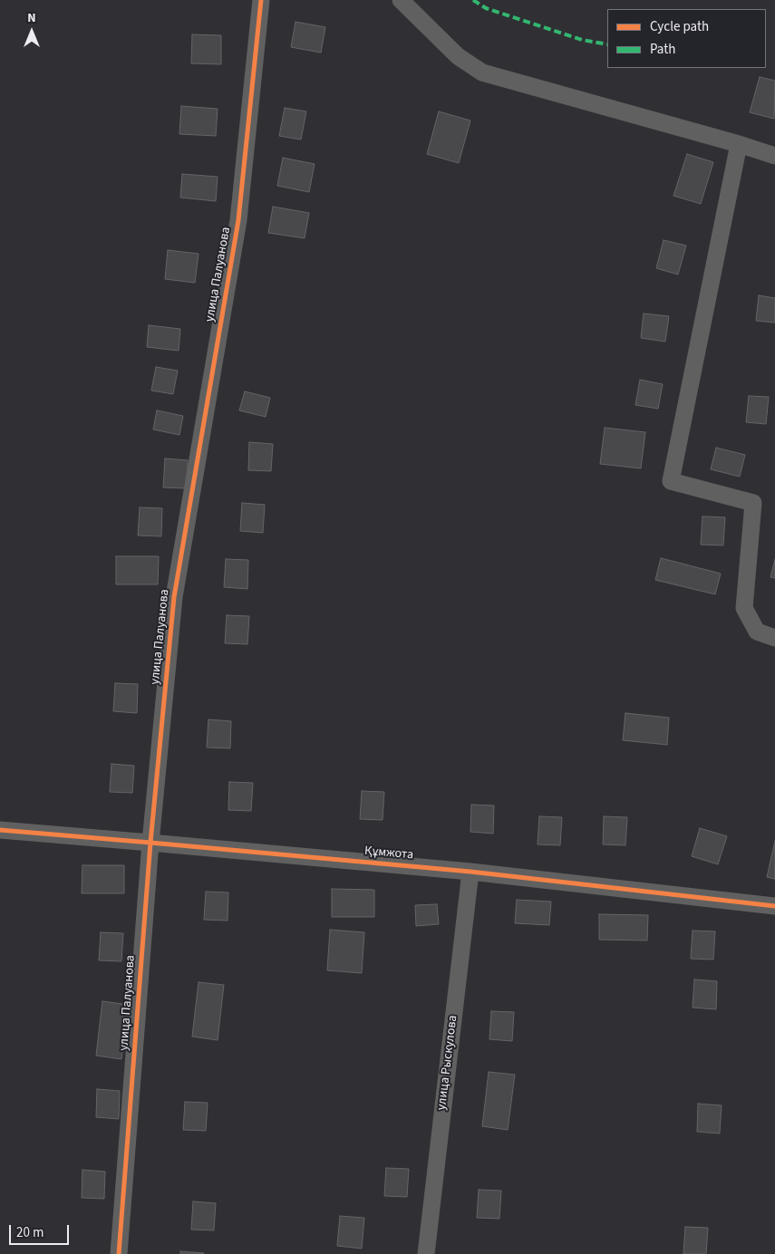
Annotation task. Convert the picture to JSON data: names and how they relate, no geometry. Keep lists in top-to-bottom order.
{
  "streets": {
    "street": ["улица Палуанова", "Құмжота", "улица Рыскулова"]
  },
  "crossings": [
    ["улица Палуанова", "Құмжота"],
    ["Құмжота", "улица Рыскулова"]
  ],
  "legend": ["Cycle path", "Path"],
  "scale_bar": "20 m",
  "north": "top"
}
